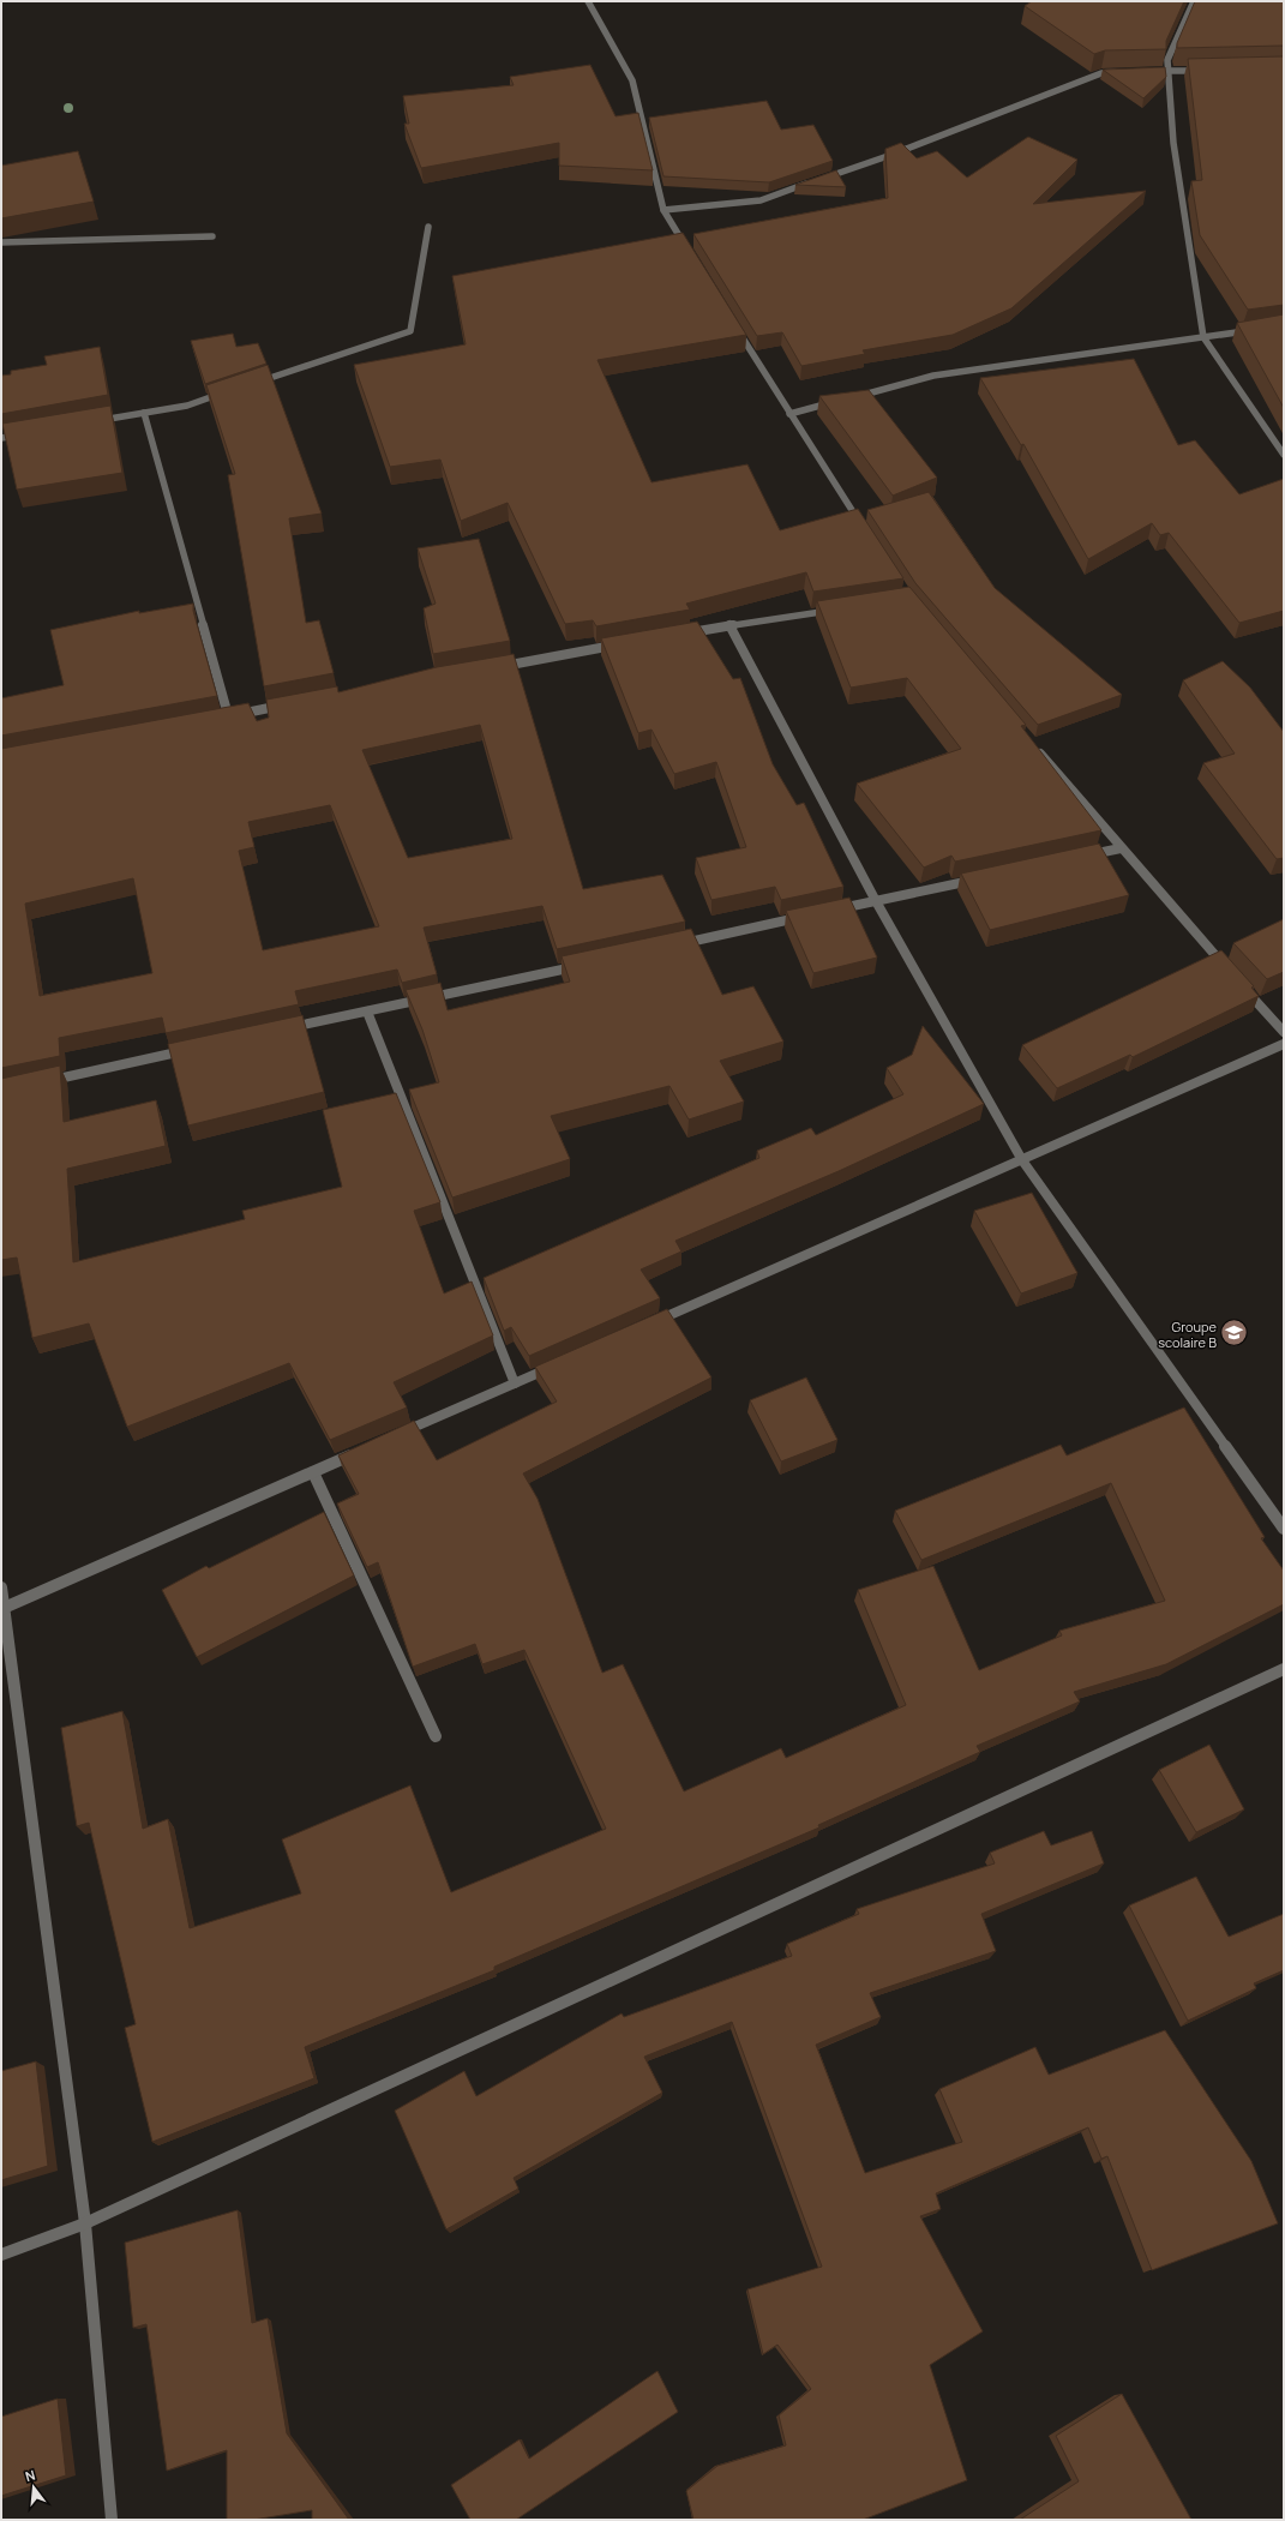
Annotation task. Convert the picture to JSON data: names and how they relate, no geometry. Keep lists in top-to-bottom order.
{
  "places": {
    "school or university": ["Groupe scolaire B"]
  },
  "north": "top"
}
